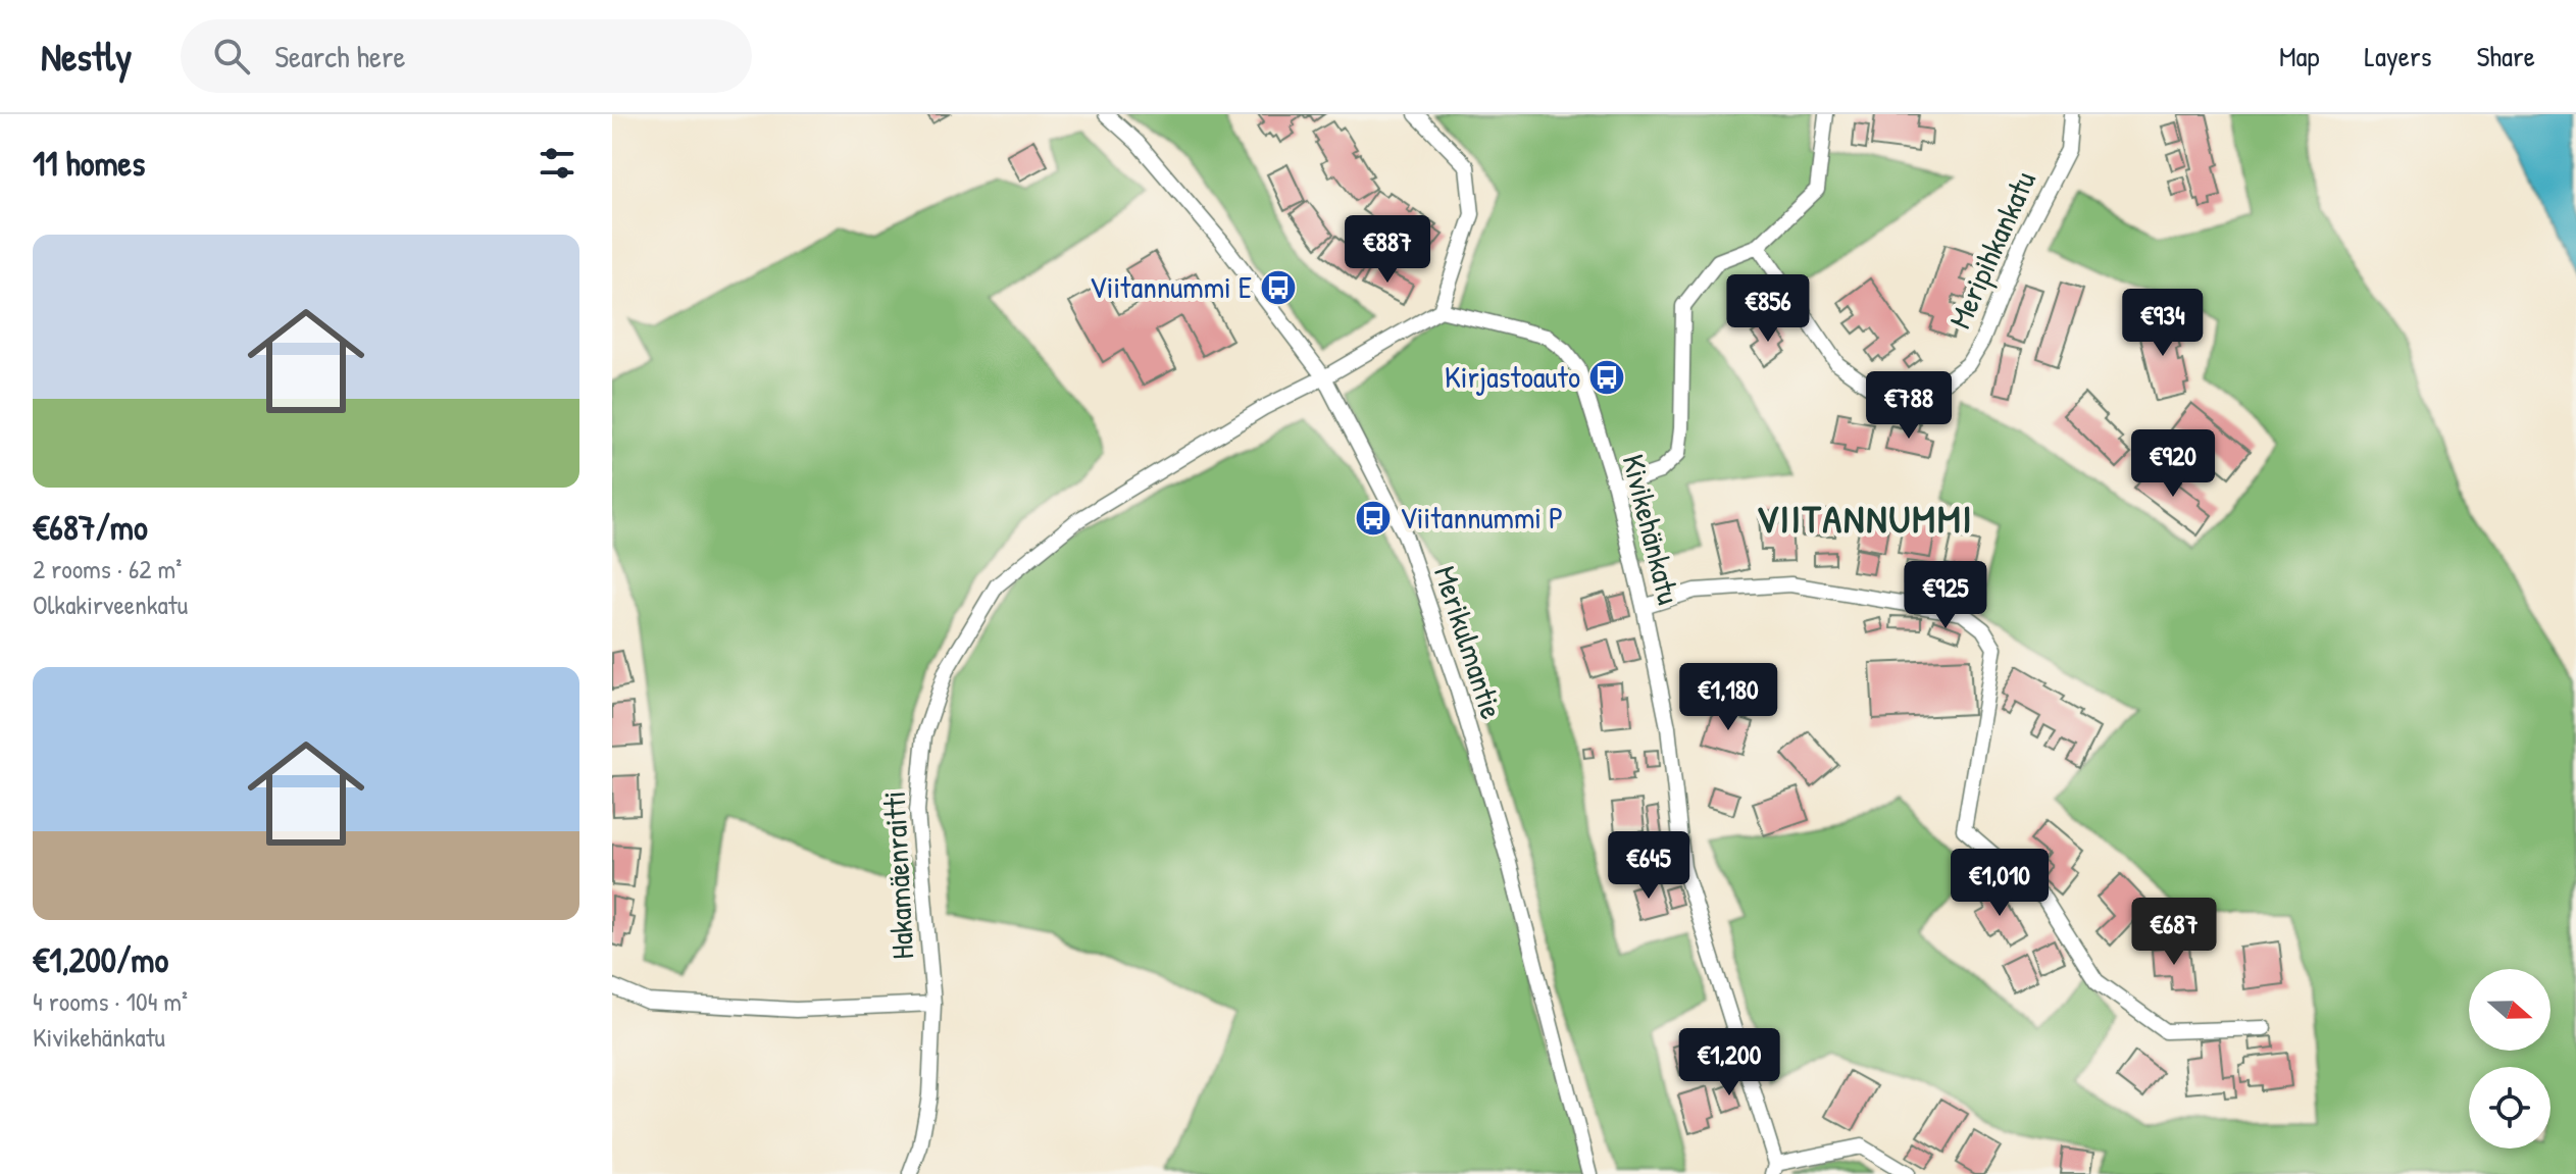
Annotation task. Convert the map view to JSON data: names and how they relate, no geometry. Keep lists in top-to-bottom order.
{
  "streets": {
    "street": [
      "Meripihkankatu",
      "Kivikehänkatu",
      "Merikulmantie",
      "Hakamäenraitti"
    ]
  },
  "crossings": [
    ["Merikulmantie", "Hakamäenraitti"]
  ],
  "districts": ["VIITANNUMMI"],
  "places": {
    "bus stop": ["Viitannummi E", "Kirjastoauto", "Viitannummi P"]
  },
  "north": "right",
  "page": {
    "header": "Nestly",
    "search": "Search here",
    "nav": ["Map", "Layers", "Share"],
    "heading": "11 homes",
    "list": [
      {
        "name": "€687/mo",
        "note": "2 rooms · 62 m² · Olkakirveenkatu"
      },
      {
        "name": "€1,200/mo",
        "note": "4 rooms · 104 m² · Kivikehänkatu"
      }
    ],
    "price": [
      "€887",
      "€856",
      "€934",
      "€788",
      "€920",
      "€925",
      "€1,180",
      "€645",
      "€1,010",
      "€687",
      "€1,200"
    ]
  }
}
